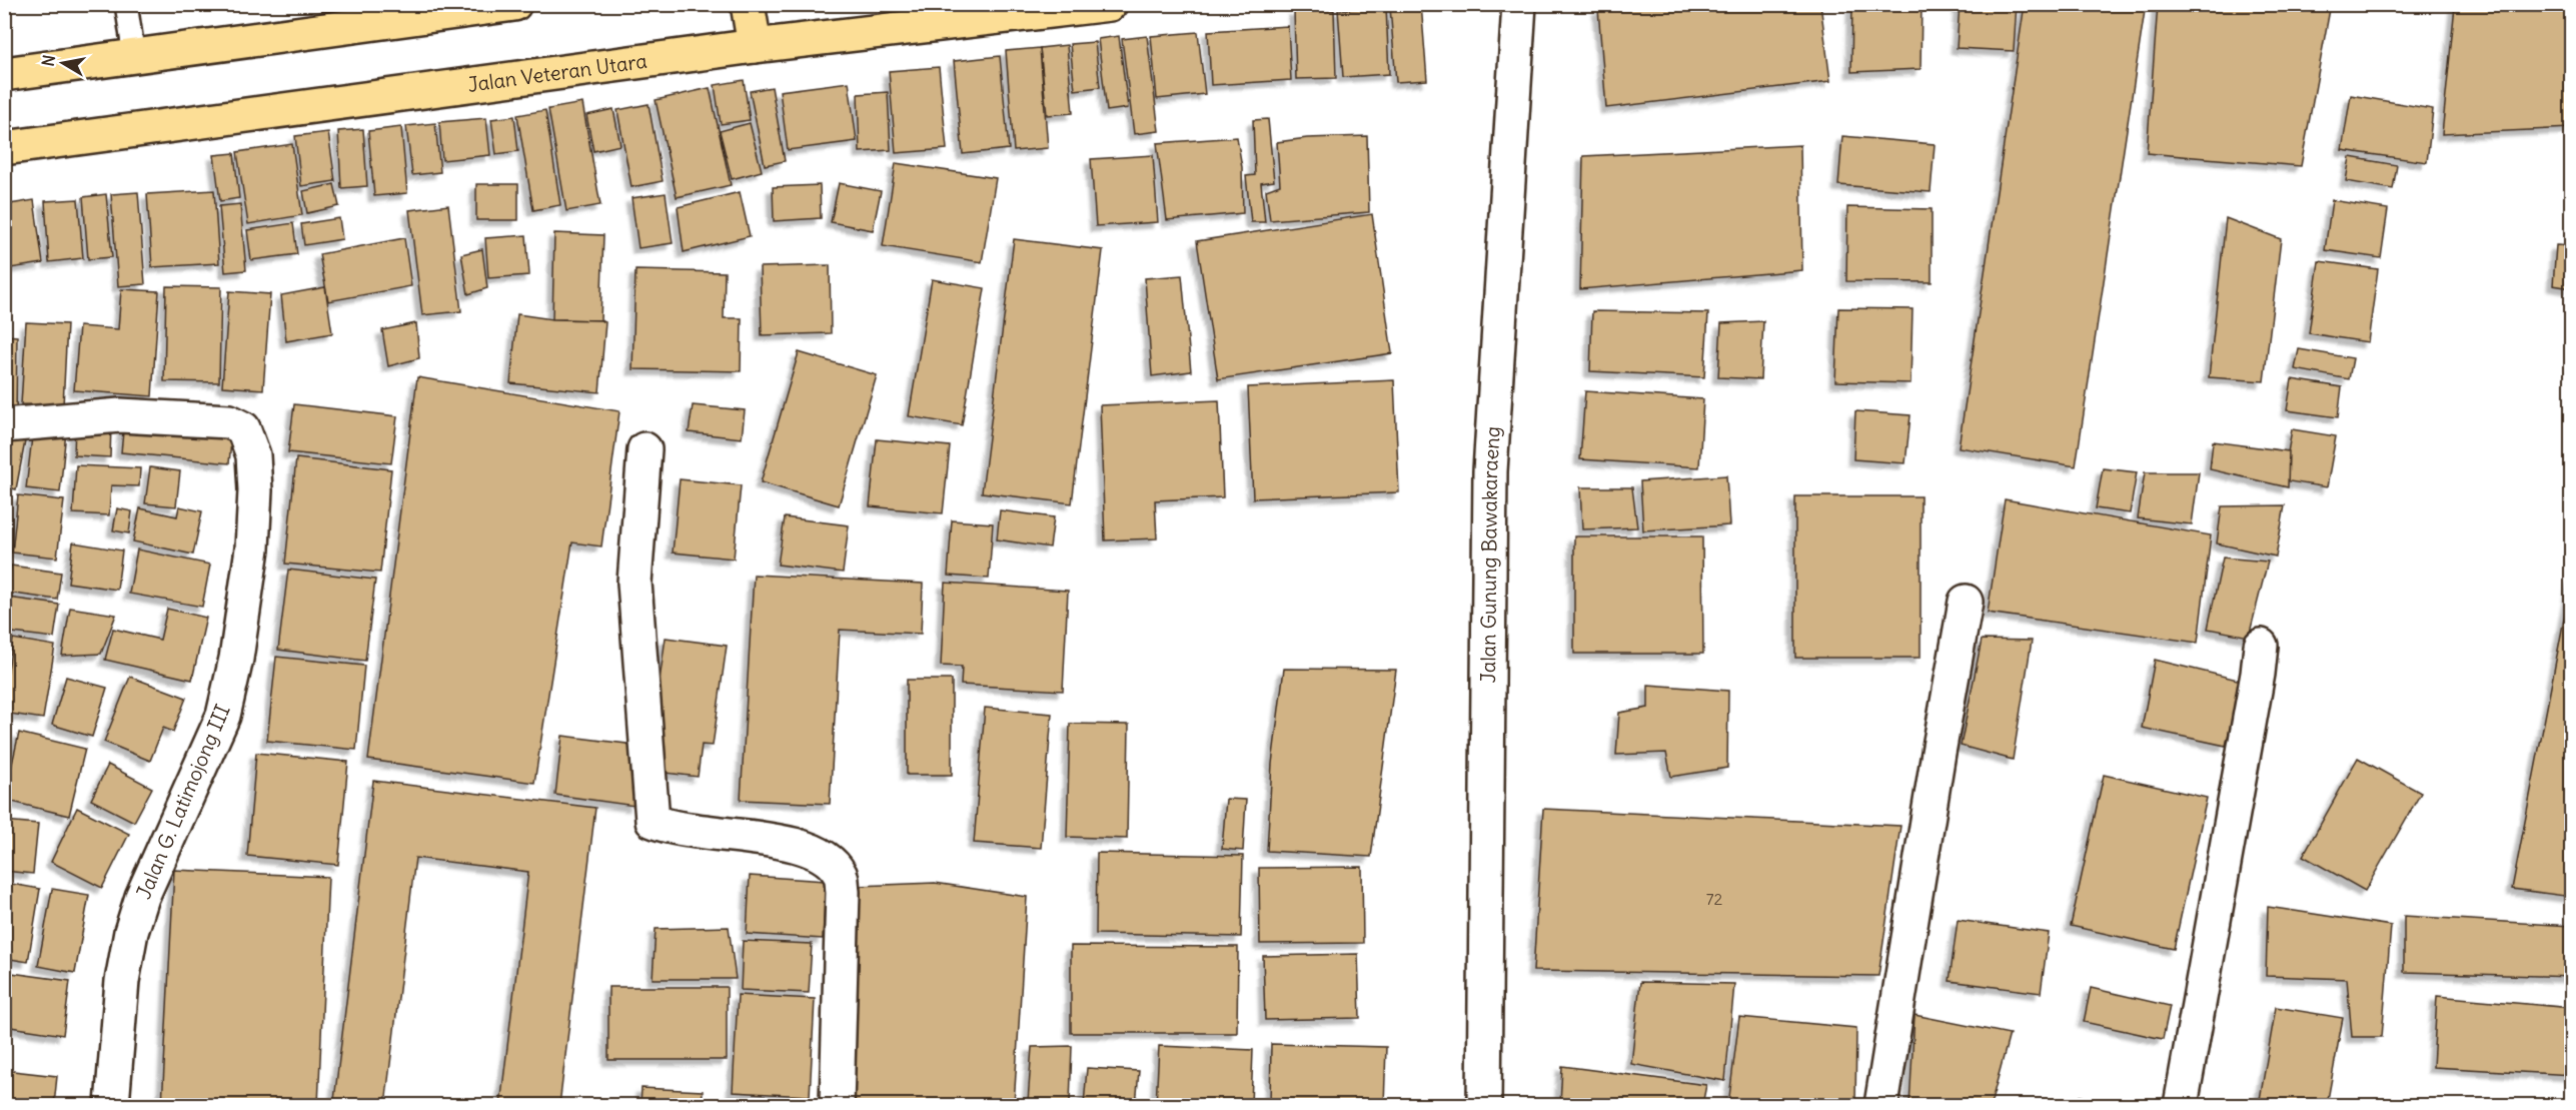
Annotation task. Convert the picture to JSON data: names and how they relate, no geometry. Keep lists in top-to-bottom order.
{
  "streets": {
    "highway": ["Jalan Veteran Utara"],
    "street": ["Jalan Gunung Bawakaraeng", "Jalan G. Latimojong III"]
  },
  "house_numbers": ["72"],
  "north": "left"
}
